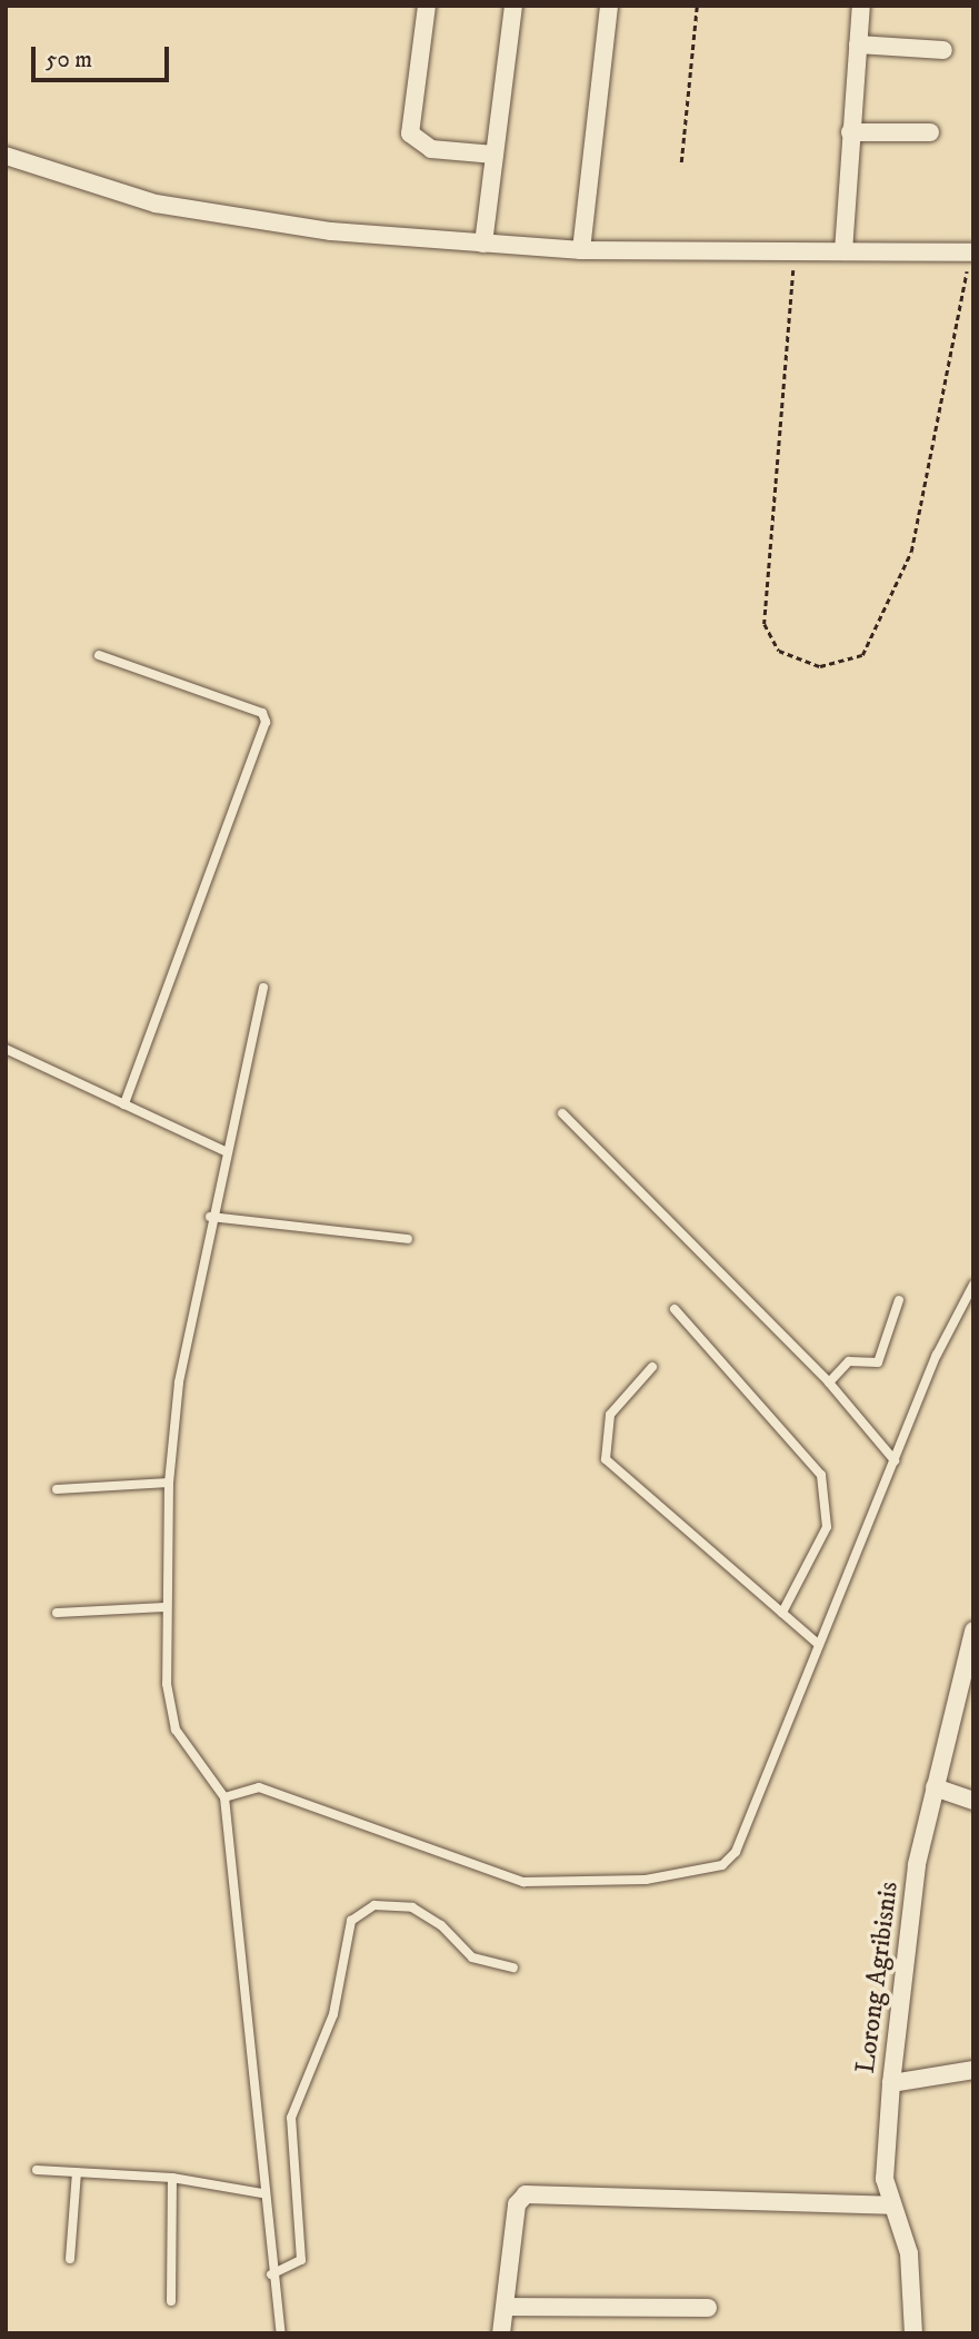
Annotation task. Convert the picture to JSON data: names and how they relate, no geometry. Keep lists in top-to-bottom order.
{
  "streets": {
    "street": ["Lorong Agribisnis"]
  },
  "scale_bar": "50 m"
}
